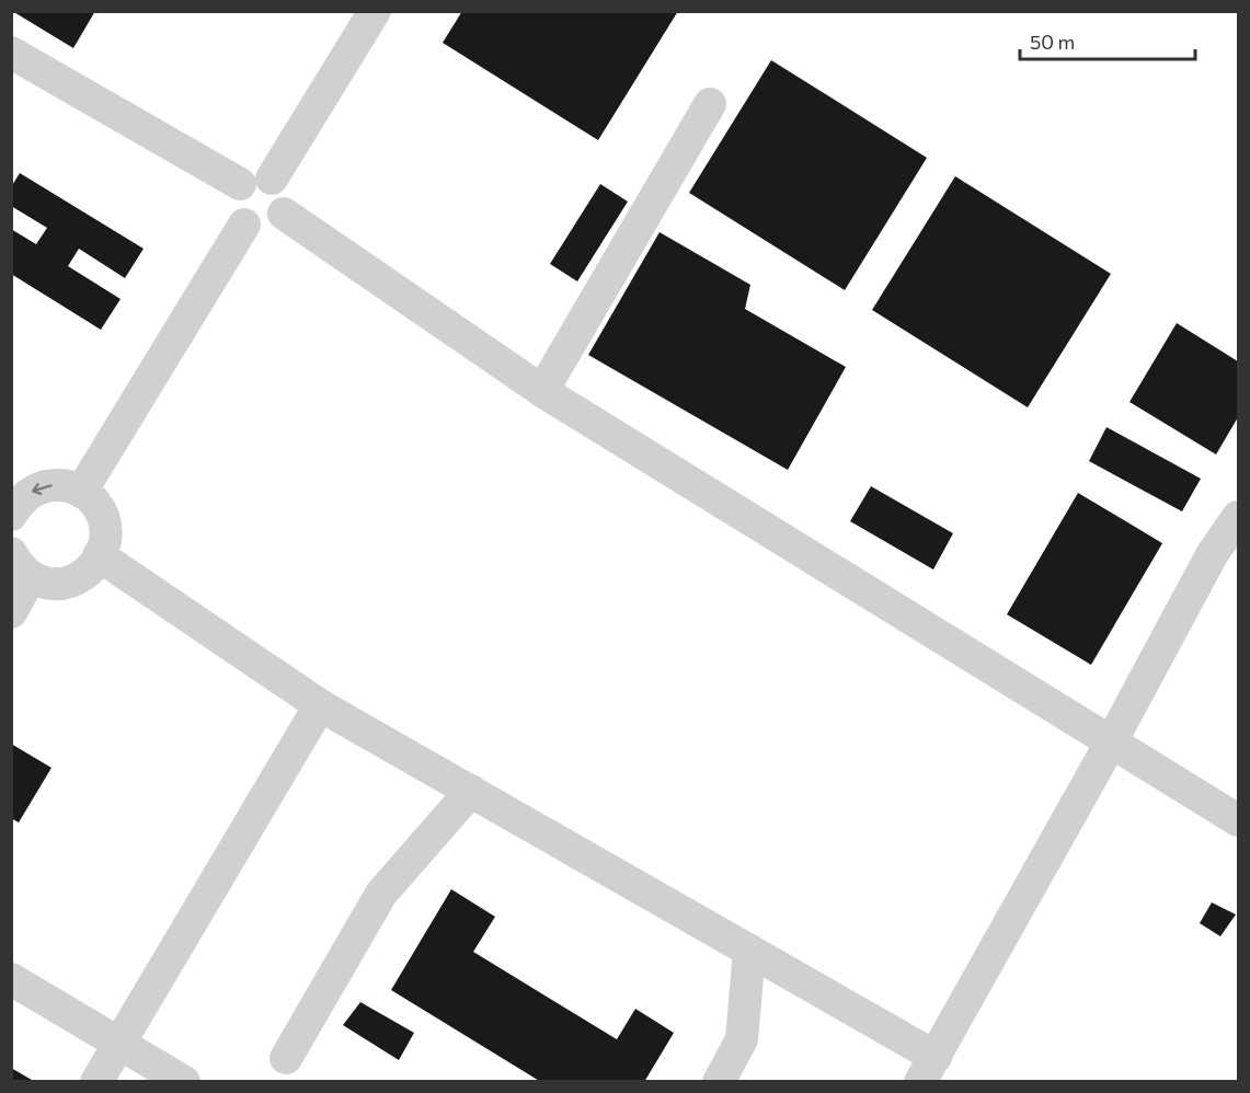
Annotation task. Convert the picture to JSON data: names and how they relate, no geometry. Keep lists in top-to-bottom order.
{
  "scale_bar": "50 m"
}
